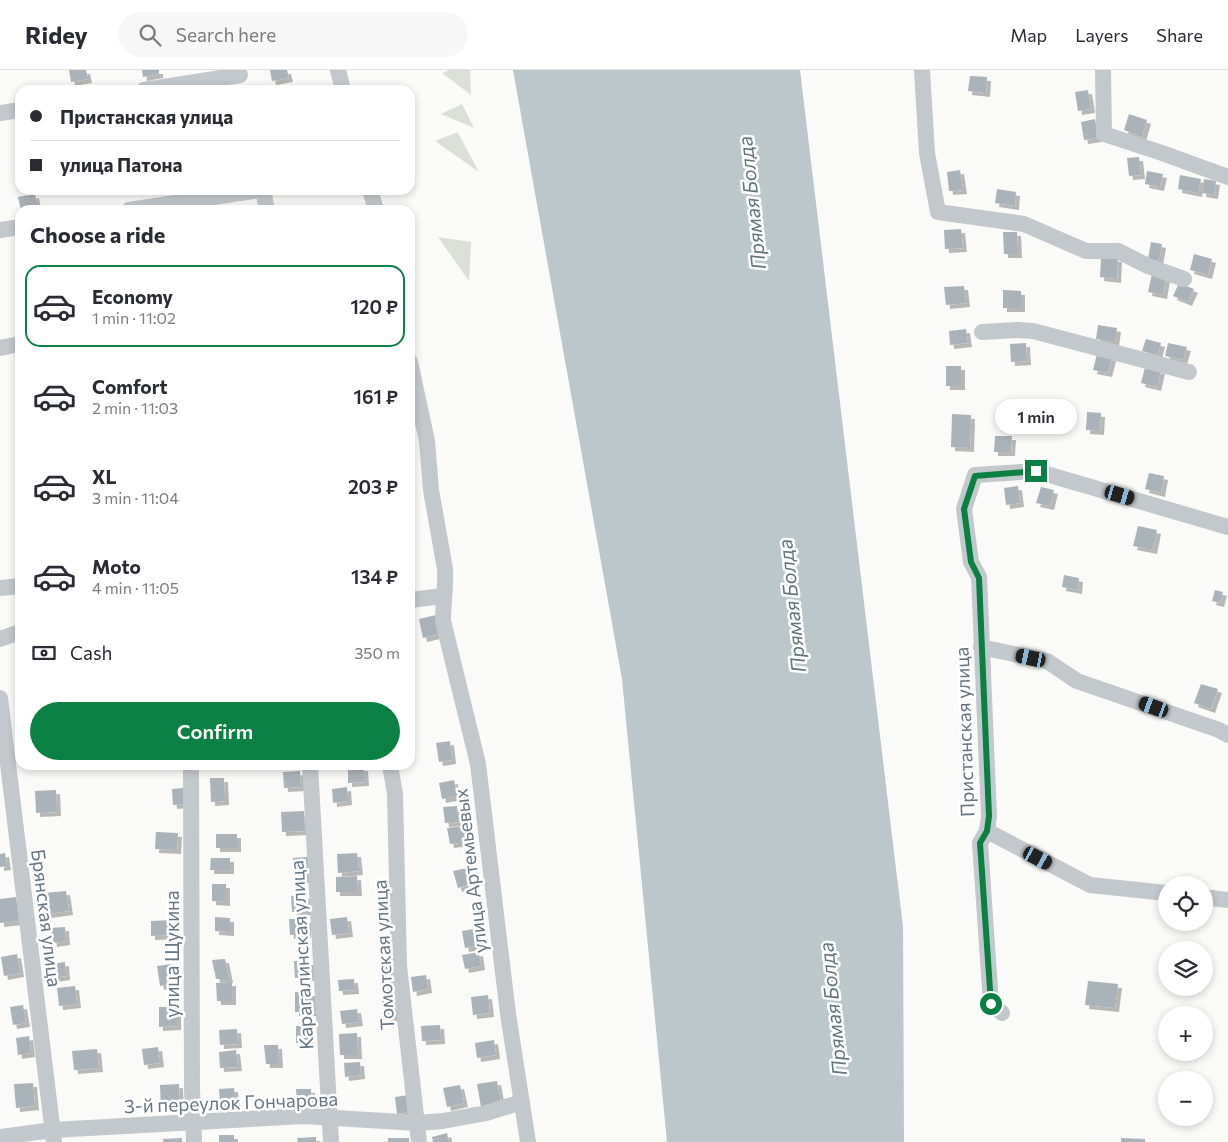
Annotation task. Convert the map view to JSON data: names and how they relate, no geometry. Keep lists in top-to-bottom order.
{
  "streets": {
    "street": [
      "Пристанская улица",
      "улица Артемьевых",
      "Брянская улица",
      "улица Щукина",
      "Карагалинская улица",
      "Томотская улица",
      "3-й переулок Гончарова"
    ]
  },
  "crossings": [
    ["улица Артемьевых", "3-й переулок Гончарова"],
    ["Брянская улица", "3-й переулок Гончарова"],
    ["улица Щукина", "3-й переулок Гончарова"],
    ["Карагалинская улица", "3-й переулок Гончарова"],
    ["Томотская улица", "3-й переулок Гончарова"]
  ],
  "water": ["Прямая Болда"],
  "page": {
    "header": "Ridey",
    "search": "Search here",
    "nav": ["Map", "Layers", "Share"],
    "banner": ["Пристанская улица", "улица Патона"],
    "heading": "Choose a ride",
    "list": [
      {
        "name": "Economy",
        "note": "1 min · 11:02",
        "value": "120 ₽"
      },
      {
        "name": "Comfort",
        "note": "2 min · 11:03",
        "value": "161 ₽"
      },
      {
        "name": "XL",
        "note": "3 min · 11:04",
        "value": "203 ₽"
      },
      {
        "name": "Moto",
        "note": "4 min · 11:05",
        "value": "134 ₽"
      }
    ],
    "bubble": "1 min",
    "pay": ["Cash", "350 m"],
    "buttons": "Confirm",
    "map_buttons": ["+", "−"]
  }
}
